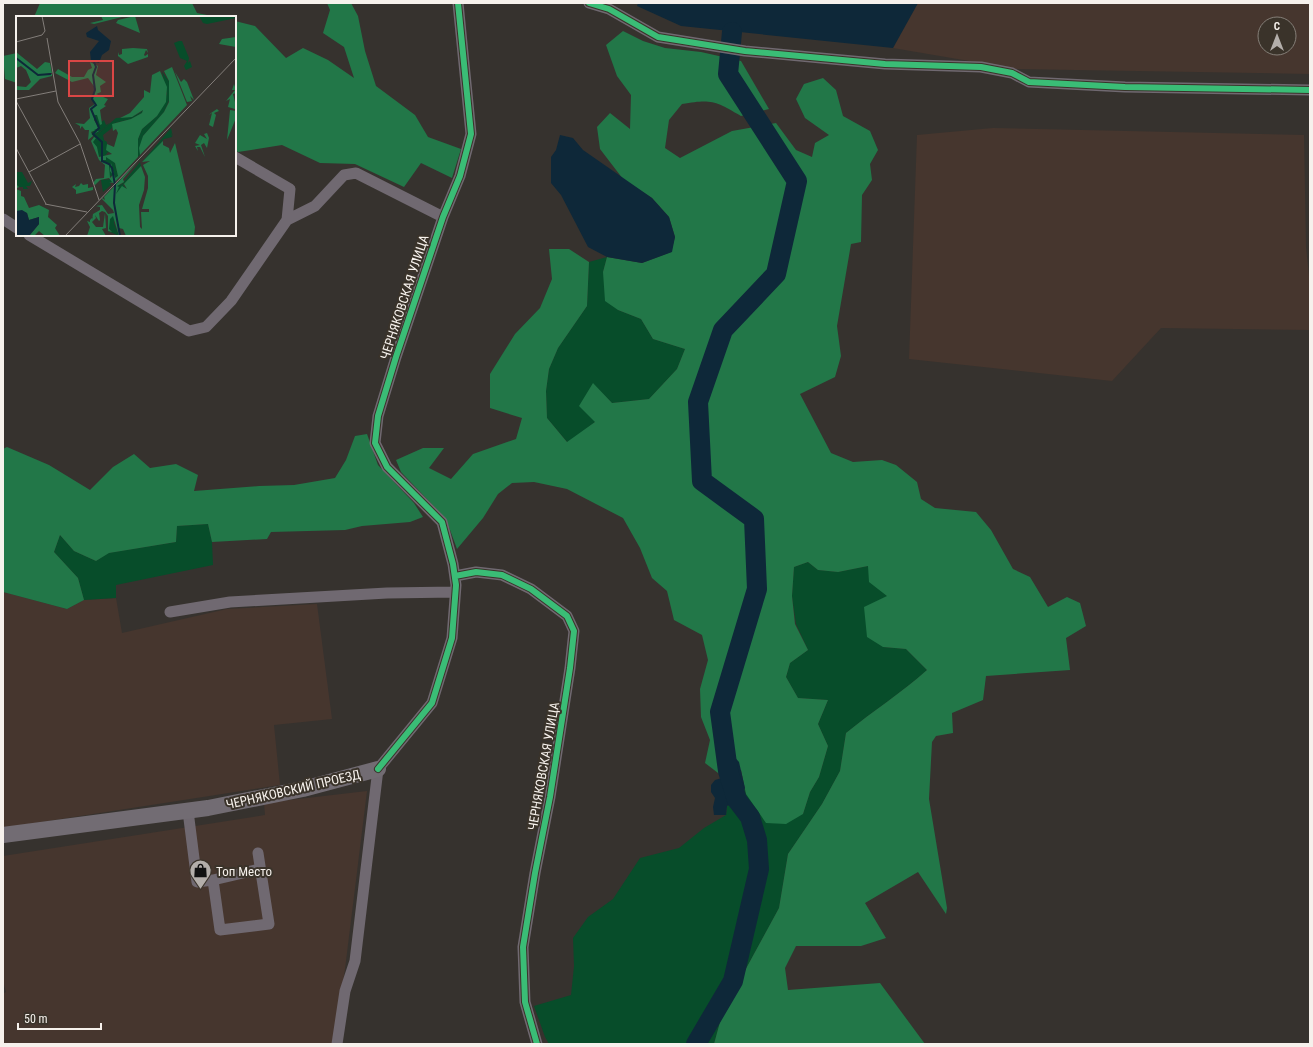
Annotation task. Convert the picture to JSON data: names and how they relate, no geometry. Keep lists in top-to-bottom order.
{
  "streets": {
    "street": ["ЧЕРНЯКОВСКАЯ УЛИЦА", "ЧЕРНЯКОВСКИЙ ПРОЕЗД"]
  },
  "crossings": [
    ["ЧЕРНЯКОВСКАЯ УЛИЦА", "ЧЕРНЯКОВСКИЙ ПРОЕЗД"]
  ],
  "places": {
    "shop": ["Топ Место"]
  },
  "scale_bar": "50 m",
  "north": "top"
}
